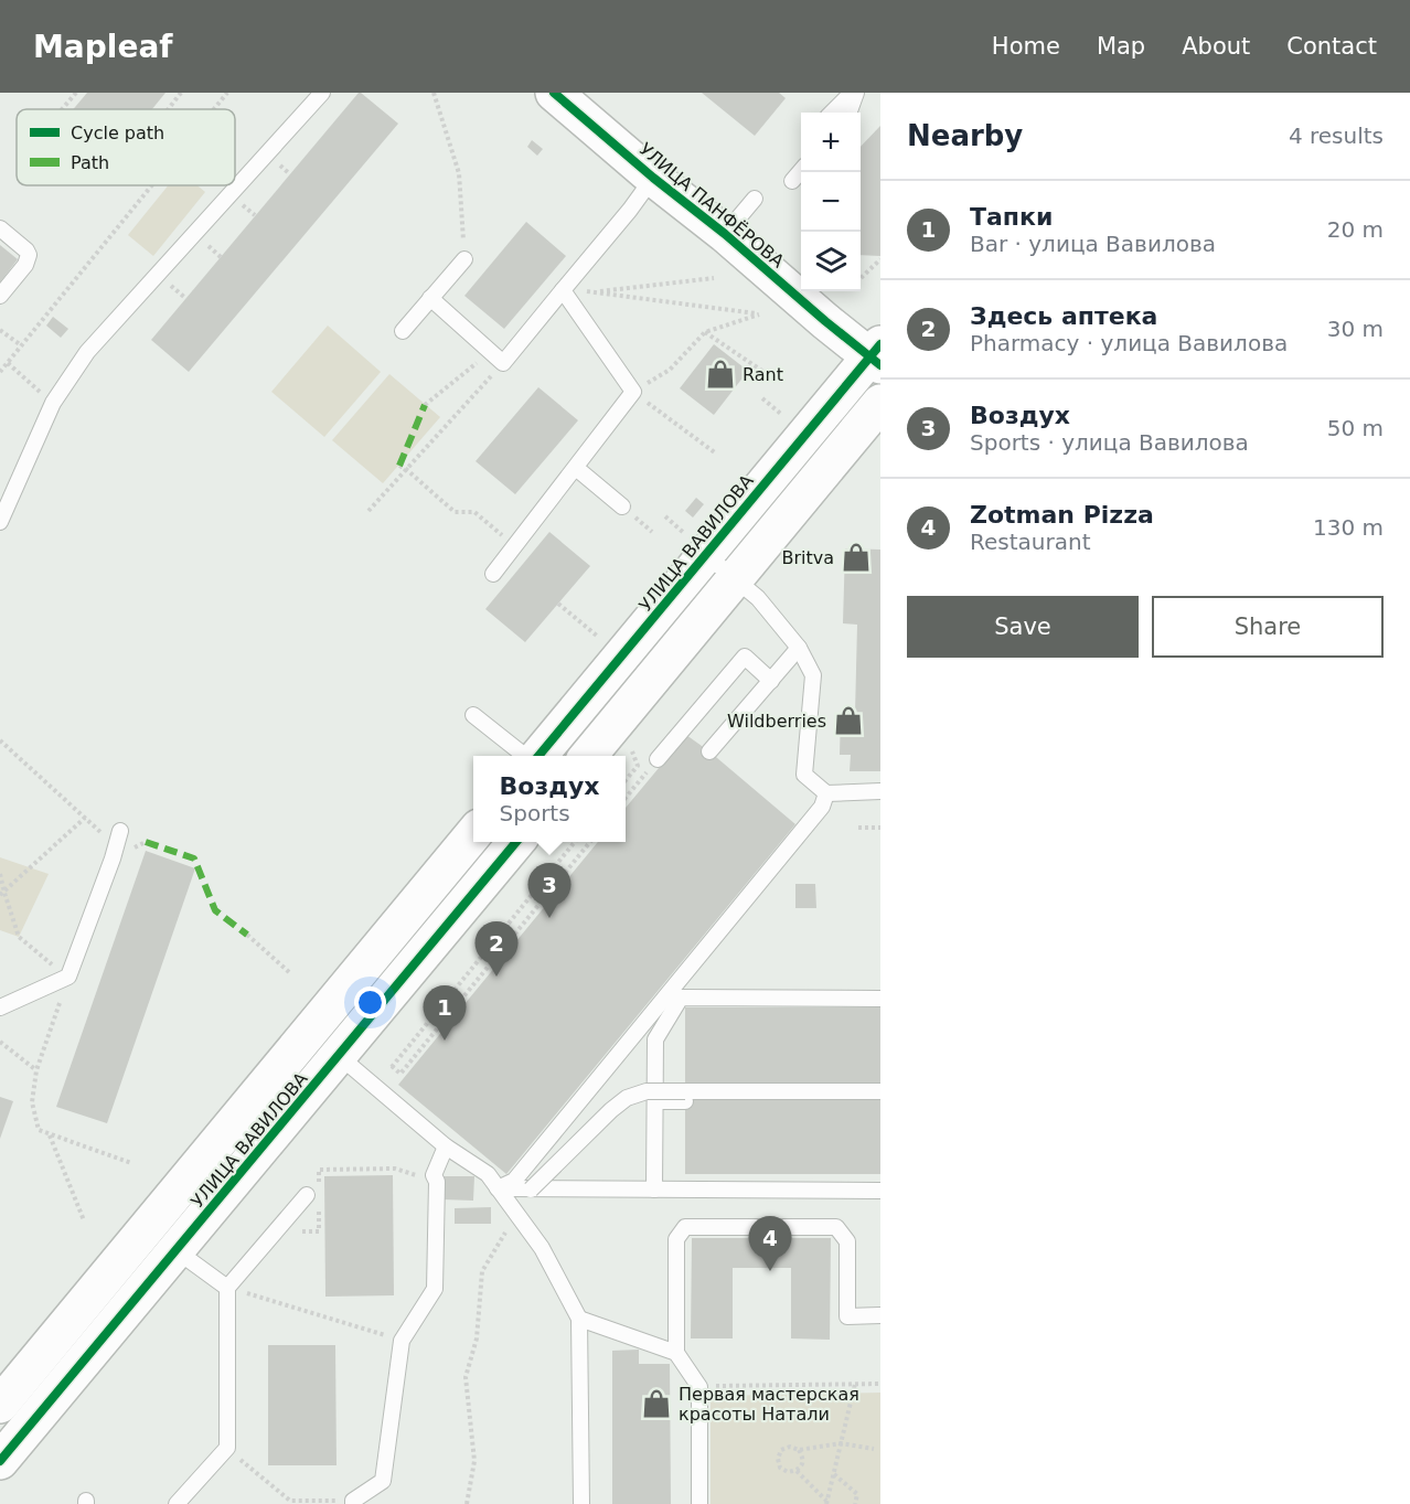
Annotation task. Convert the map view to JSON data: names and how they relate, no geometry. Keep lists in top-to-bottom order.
{
  "streets": {
    "street": ["УЛИЦА ПАНФЁРОВА", "УЛИЦА ВАВИЛОВА"]
  },
  "crossings": [
    ["УЛИЦА ПАНФЁРОВА", "УЛИЦА ВАВИЛОВА"]
  ],
  "places": {
    "shop": [
      "Rant",
      "Britva",
      "Wildberries",
      "Первая мастерская красоты Натали"
    ]
  },
  "legend": ["Cycle path", "Path"],
  "page": {
    "header": "Mapleaf",
    "nav": [
      "Home",
      "Map",
      "About",
      "Contact"
    ],
    "heading": ["Nearby", "4 results"],
    "map_buttons": ["+", "−"],
    "list": [
      {
        "mark": "1",
        "name": "Тапки",
        "note": "Bar · улица Вавилова",
        "value": "20 m"
      },
      {
        "mark": "2",
        "name": "Здесь аптека",
        "note": "Pharmacy · улица Вавилова",
        "value": "30 m"
      },
      {
        "mark": "3",
        "name": "Воздух",
        "note": "Sports · улица Вавилова",
        "value": "50 m"
      },
      {
        "mark": "4",
        "name": "Zotman Pizza",
        "note": "Restaurant",
        "value": "130 m"
      }
    ],
    "buttons": ["Save", "Share"],
    "popup": ["Воздух", "Sports"],
    "pins": [
      "3",
      "2",
      "1",
      "4"
    ]
  }
}
